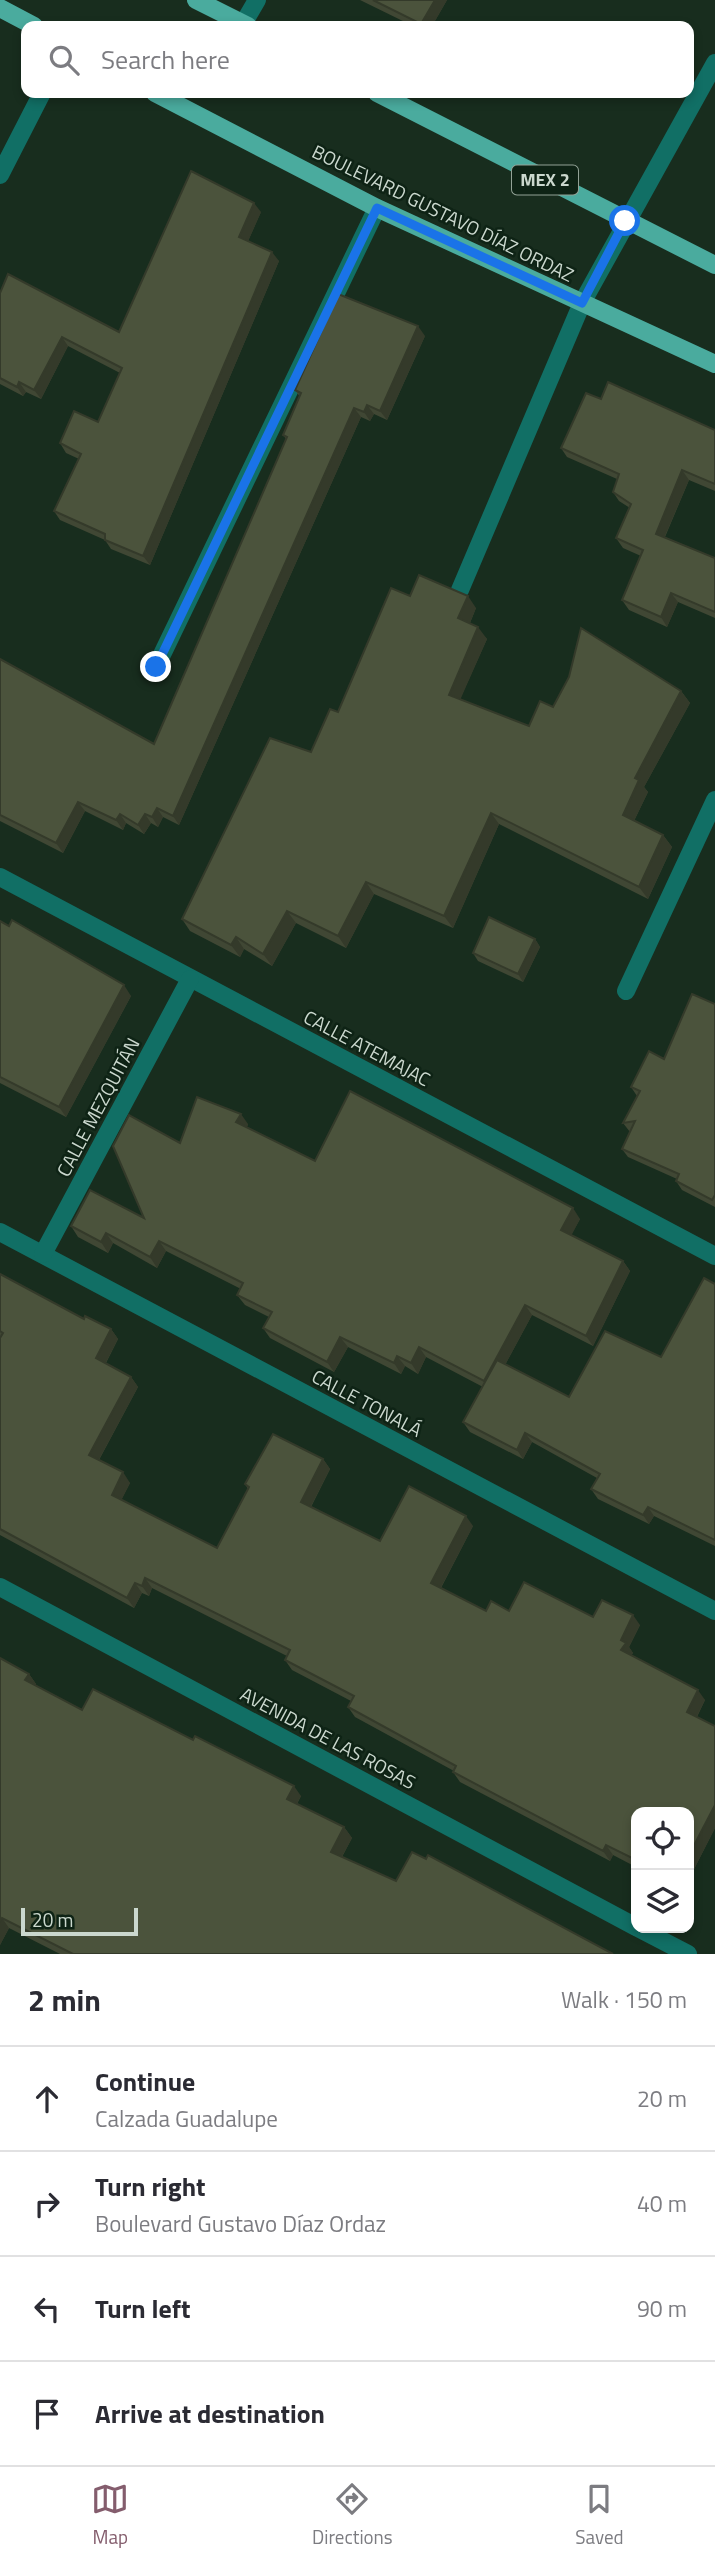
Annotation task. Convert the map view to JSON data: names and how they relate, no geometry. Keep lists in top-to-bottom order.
{
  "streets": {
    "main road": ["MEX 2", "BOULEVARD GUSTAVO DÍAZ ORDAZ"],
    "street": [
      "CALLE ATEMAJAC",
      "CALLE MEZQUITÁN",
      "CALLE TONALÁ",
      "AVENIDA DE LAS ROSAS"
    ]
  },
  "crossings": [
    ["CALLE ATEMAJAC", "CALLE MEZQUITÁN"],
    ["CALLE MEZQUITÁN", "CALLE TONALÁ"]
  ],
  "scale_bar": "20 m",
  "page": {
    "search": "Search here",
    "scale": "20 m",
    "heading": ["2 min", "Walk · 150 m"],
    "list": [
      ["Continue", "Calzada Guadalupe", "20 m"],
      ["Turn right", "Boulevard Gustavo Díaz Ordaz", "40 m"],
      ["Turn left", "90 m"],
      "Arrive at destination"
    ],
    "nav": ["Map", "Directions", "Saved"]
  }
}
